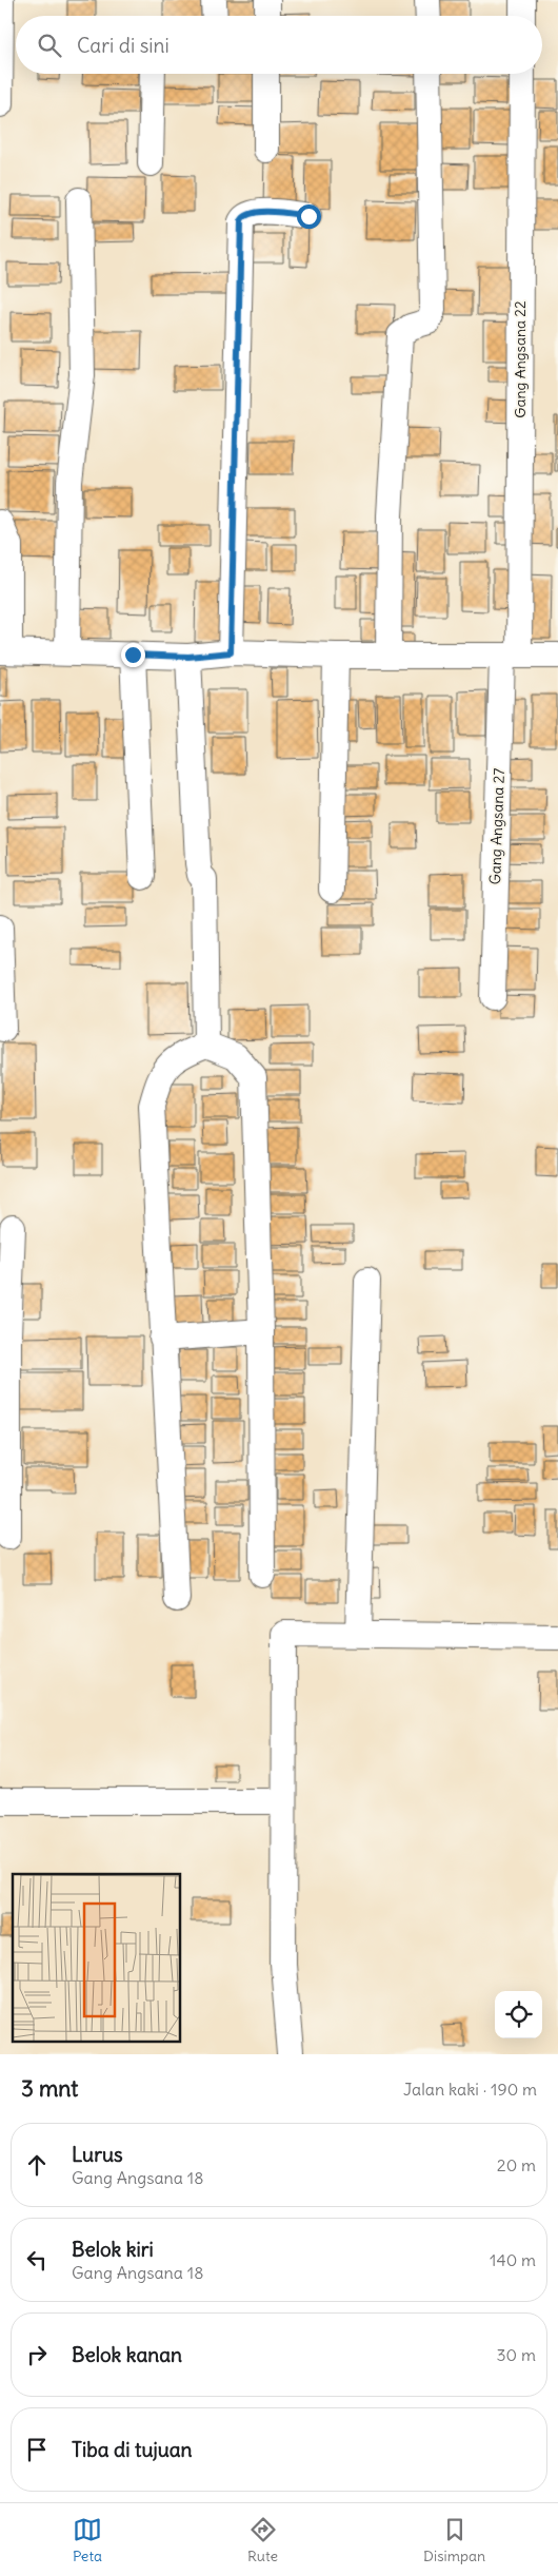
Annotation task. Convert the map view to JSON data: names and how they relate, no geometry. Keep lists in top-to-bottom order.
{
  "streets": {
    "street": ["Gang Angsana 22", "Gang Angsana 27"]
  },
  "crossings": [
    ["Gang Angsana 22", "Gang Angsana 27"]
  ],
  "page": {
    "search": "Cari di sini",
    "heading": ["3 mnt", "Jalan kaki · 190 m"],
    "list": [
      ["Lurus", "Gang Angsana 18", "20 m"],
      ["Belok kiri", "Gang Angsana 18", "140 m"],
      ["Belok kanan", "30 m"],
      "Tiba di tujuan"
    ],
    "nav": ["Peta", "Rute", "Disimpan"]
  }
}
